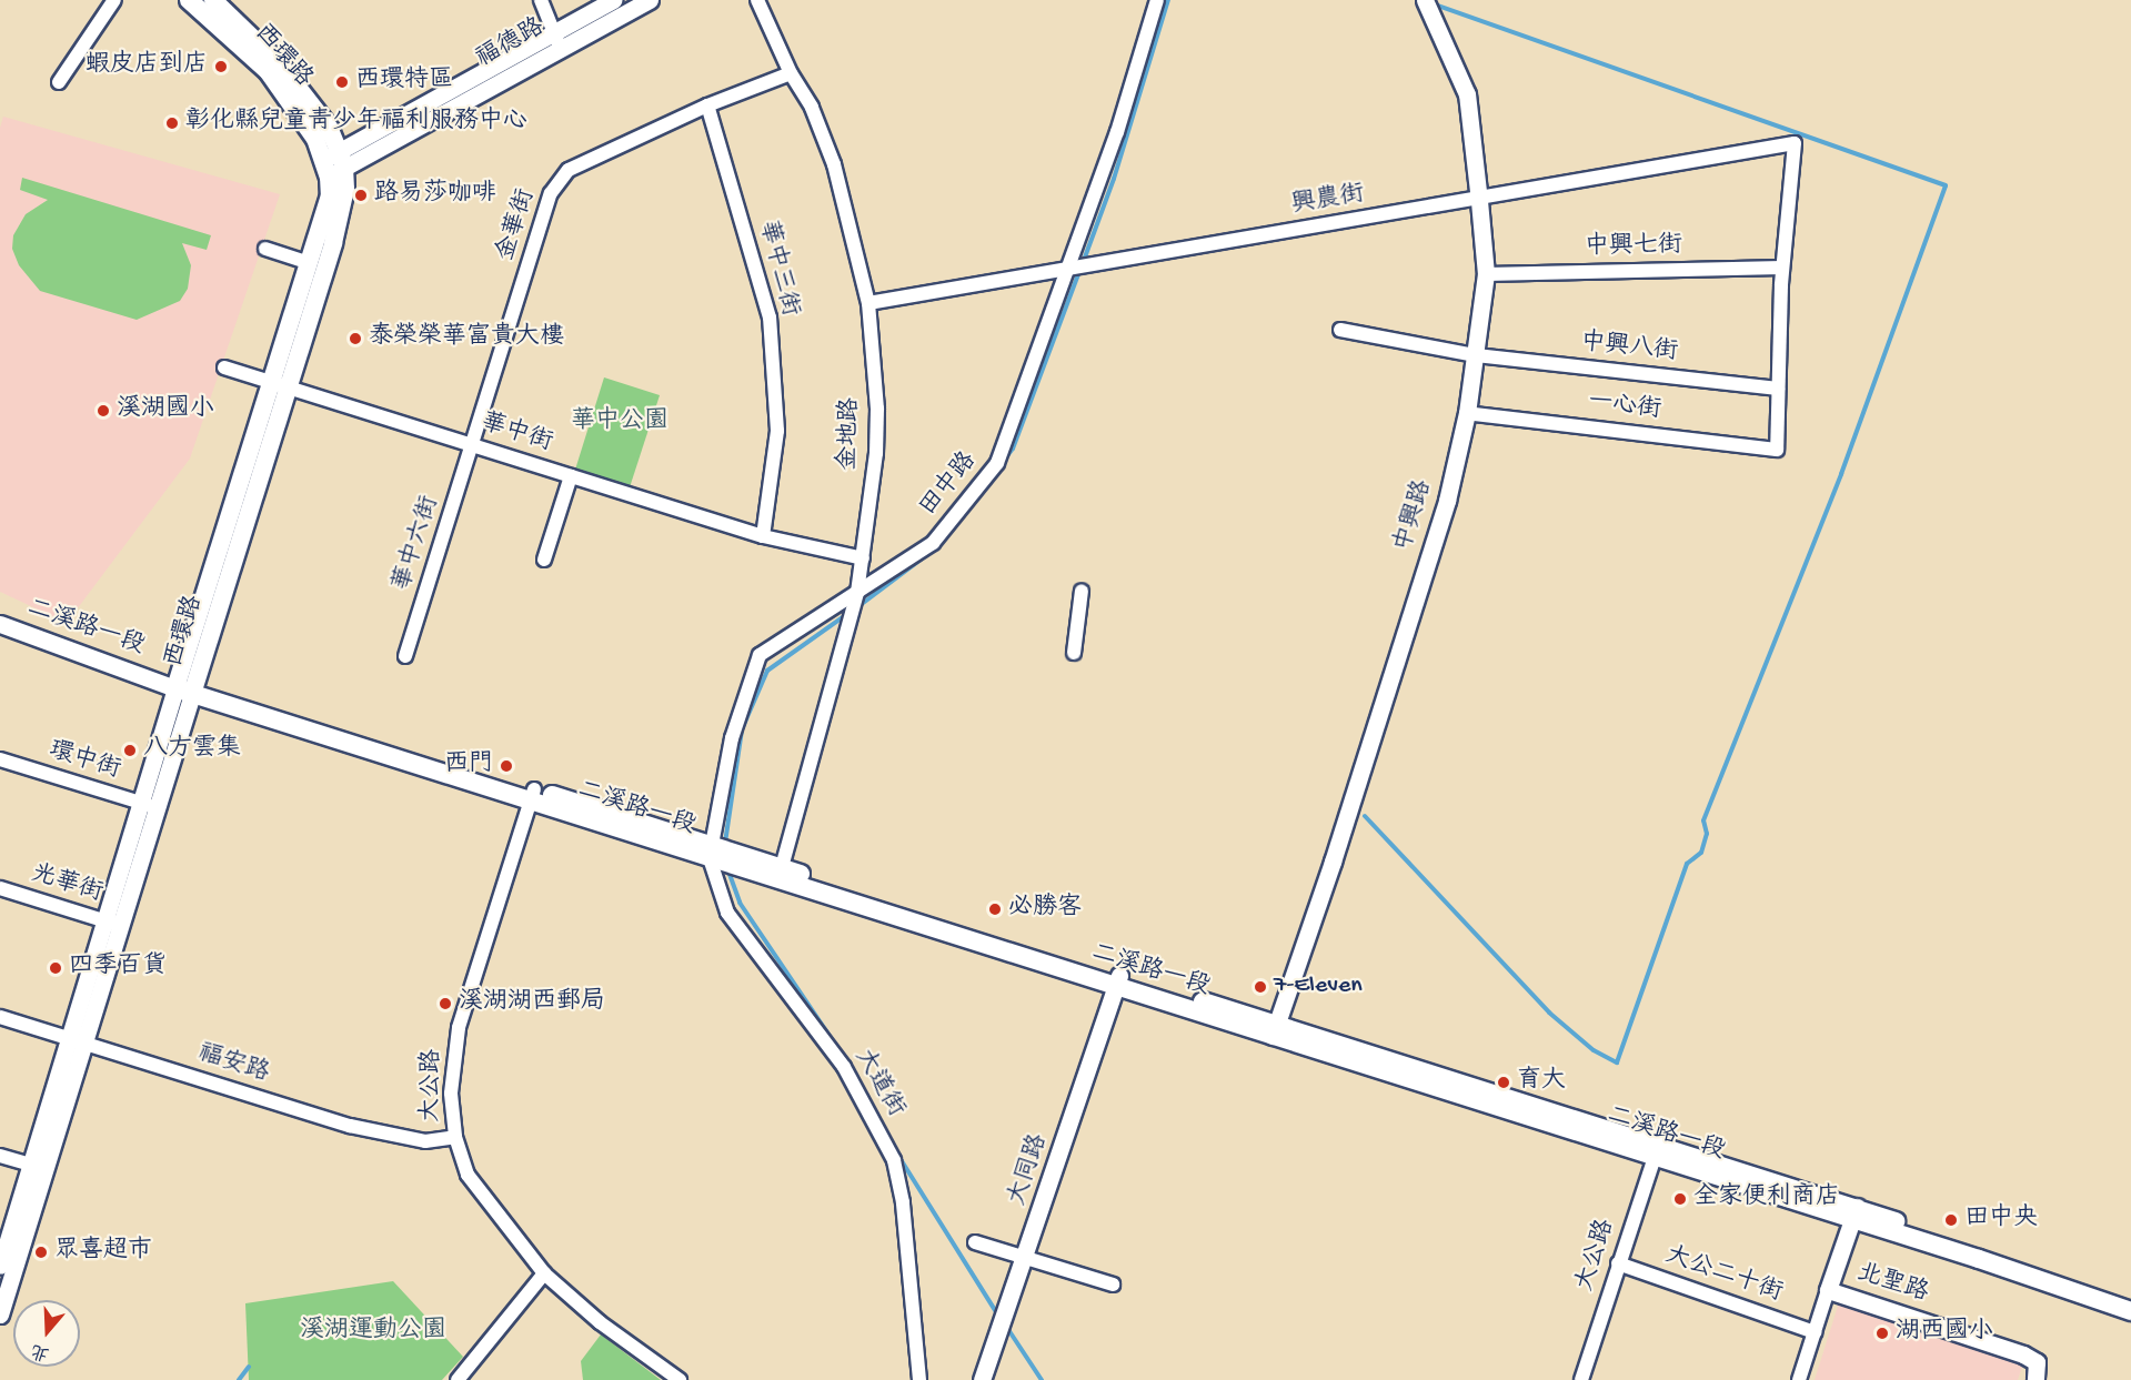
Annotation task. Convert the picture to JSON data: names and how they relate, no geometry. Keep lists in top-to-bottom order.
{
  "streets": {
    "main road": ["西環路", "二溪路一段"],
    "street": [
      "福德路",
      "興農街",
      "金華街",
      "中興七街",
      "華中三街",
      "中興八街",
      "一心街",
      "華中街",
      "金地路",
      "田中路",
      "中興路",
      "華中六街",
      "環中街",
      "光華街",
      "福安路",
      "大道街",
      "大公路",
      "大同路",
      "大公二十街",
      "北聖路"
    ]
  },
  "crossings": [
    ["福德路", "西環路"],
    ["西環路", "華中街"],
    ["西環路", "二溪路一段"],
    ["西環路", "環中街"],
    ["西環路", "光華街"],
    ["西環路", "福安路"],
    ["興農街", "中興七街"],
    ["興農街", "金地路"],
    ["興農街", "田中路"],
    ["興農街", "中興路"],
    ["金華街", "華中三街"],
    ["金華街", "華中街"],
    ["金華街", "華中六街"],
    ["中興七街", "中興路"],
    ["華中三街", "華中街"],
    ["中興八街", "一心街"],
    ["中興八街", "中興路"],
    ["一心街", "中興路"],
    ["華中街", "金地路"],
    ["華中街", "華中六街"],
    ["金地路", "田中路"],
    ["金地路", "二溪路一段"],
    ["田中路", "二溪路一段"],
    ["田中路", "大道街"],
    ["中興路", "二溪路一段"],
    ["二溪路一段", "大道街"],
    ["二溪路一段", "大公路"],
    ["二溪路一段", "大同路"],
    ["福安路", "大公路"],
    ["大公路", "大公二十街"]
  ],
  "parks": ["華中公園", "溪湖運動公園"],
  "places": [
    "蝦皮店到店",
    "西環特區",
    "彰化縣兒童青少年福利服務中心",
    "路易莎咖啡",
    "泰榮榮華富貴大樓",
    "溪湖國小",
    "八方雲集",
    "西門",
    "必勝客",
    "四季百貨",
    "7-Eleven",
    "溪湖湖西郵局",
    "育大",
    "全家便利商店",
    "田中央",
    "眾喜超市",
    "湖西國小"
  ],
  "north": "bottom"
}
